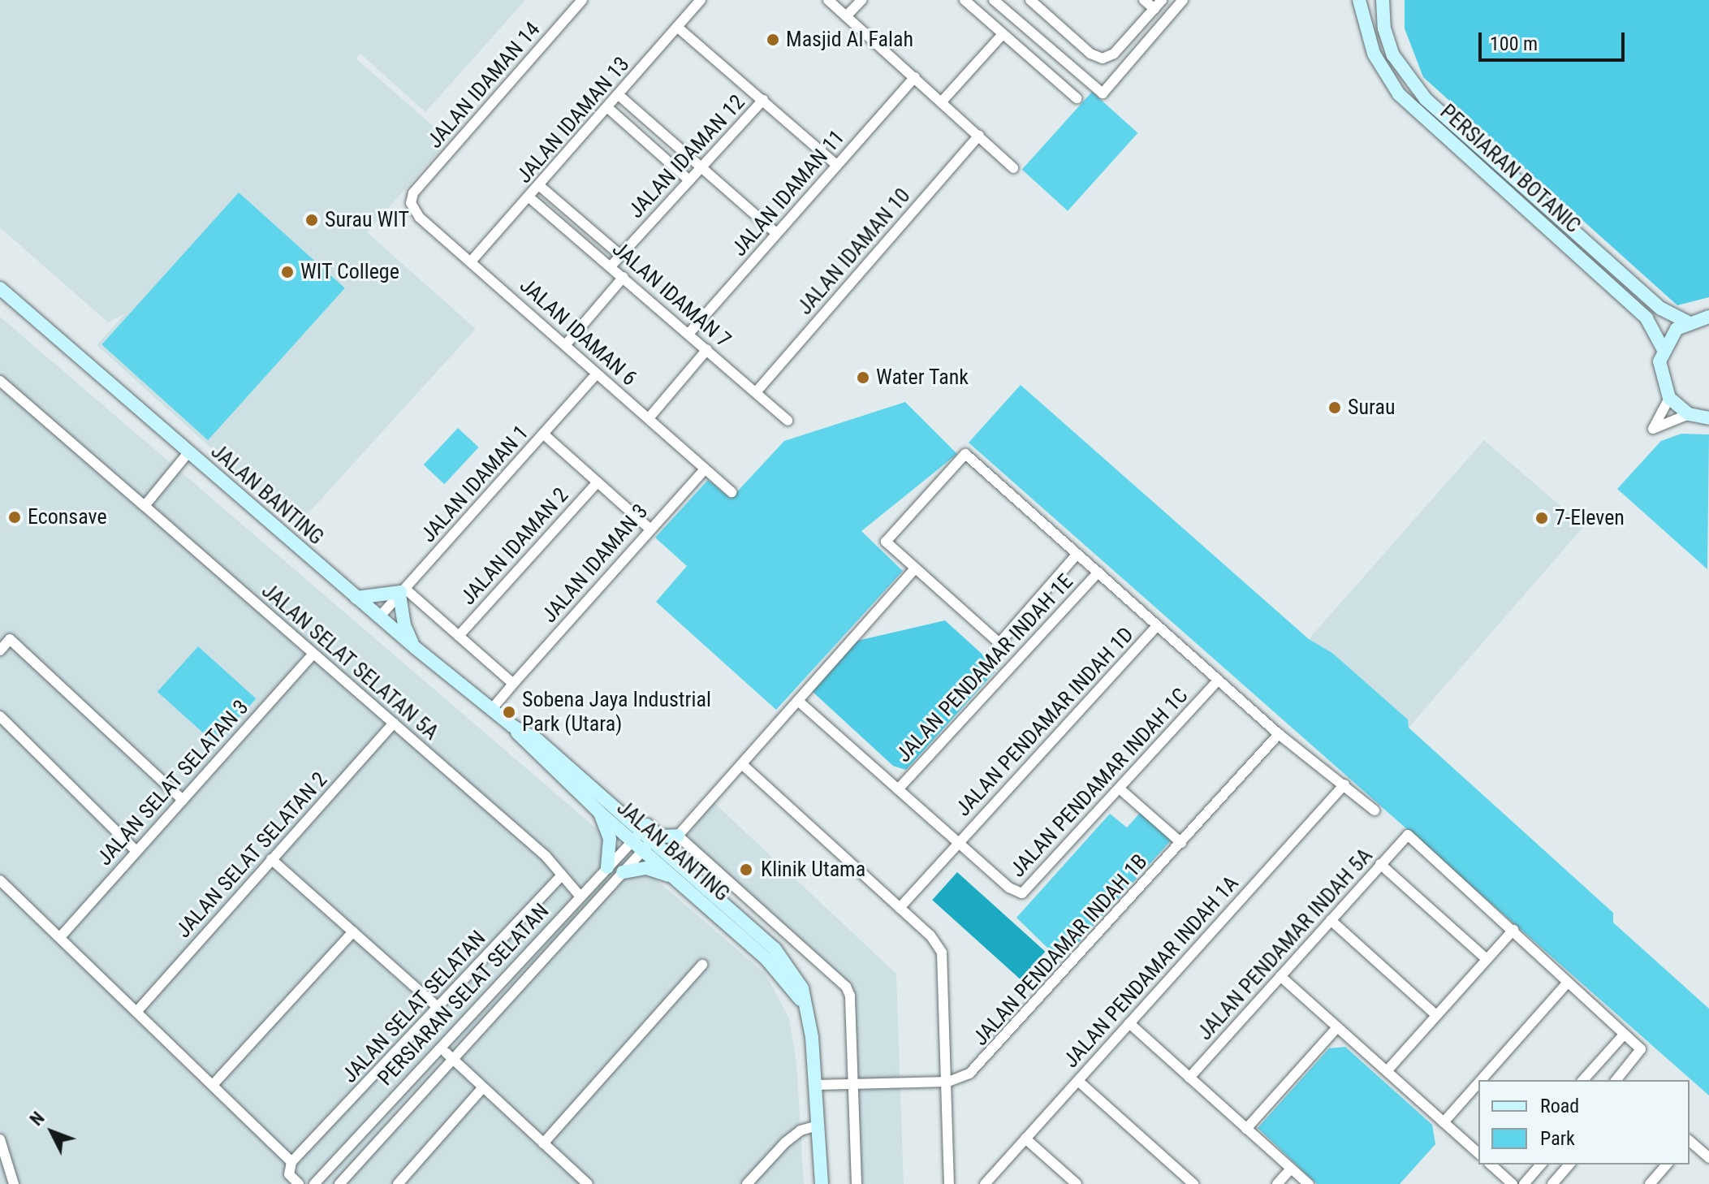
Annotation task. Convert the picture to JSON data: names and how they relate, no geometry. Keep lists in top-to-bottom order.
{
  "streets": {
    "main road": ["PERSIARAN BOTANIC", "JALAN BANTING"],
    "street": [
      "JALAN IDAMAN 14",
      "JALAN IDAMAN 13",
      "JALAN IDAMAN 12",
      "JALAN IDAMAN 11",
      "JALAN IDAMAN 10",
      "JALAN IDAMAN 7",
      "JALAN IDAMAN 6",
      "JALAN IDAMAN 1",
      "JALAN IDAMAN 2",
      "JALAN IDAMAN 3",
      "JALAN SELAT SELATAN 5A",
      "JALAN PENDAMAR INDAH 1E",
      "JALAN PENDAMAR INDAH 1D",
      "JALAN SELAT SELATAN 3",
      "JALAN PENDAMAR INDAH 1C",
      "JALAN SELAT SELATAN 2",
      "JALAN PENDAMAR INDAH 5A",
      "JALAN PENDAMAR INDAH 1B",
      "JALAN PENDAMAR INDAH 1A",
      "PERSIARAN SELAT SELATAN",
      "JALAN SELAT SELATAN"
    ]
  },
  "crossings": [
    ["JALAN IDAMAN 14", "JALAN IDAMAN 6"],
    ["JALAN IDAMAN 13", "JALAN IDAMAN 7"],
    ["JALAN IDAMAN 13", "JALAN IDAMAN 6"],
    ["JALAN IDAMAN 12", "JALAN IDAMAN 7"],
    ["JALAN IDAMAN 11", "JALAN IDAMAN 7"],
    ["JALAN IDAMAN 10", "JALAN IDAMAN 7"],
    ["JALAN IDAMAN 6", "JALAN IDAMAN 1"],
    ["JALAN IDAMAN 6", "JALAN IDAMAN 3"],
    ["JALAN IDAMAN 1", "JALAN BANTING"],
    ["JALAN BANTING", "JALAN IDAMAN 3"],
    ["JALAN BANTING", "JALAN PENDAMAR INDAH 1B"],
    ["JALAN BANTING", "PERSIARAN SELAT SELATAN"],
    ["JALAN SELAT SELATAN 5A", "JALAN SELAT SELATAN 3"],
    ["JALAN SELAT SELATAN 5A", "JALAN SELAT SELATAN 2"],
    ["JALAN SELAT SELATAN 5A", "PERSIARAN SELAT SELATAN"],
    ["JALAN SELAT SELATAN 5A", "JALAN SELAT SELATAN"],
    ["JALAN PENDAMAR INDAH 1E", "JALAN PENDAMAR INDAH 1C"],
    ["JALAN PENDAMAR INDAH 1D", "JALAN PENDAMAR INDAH 1C"]
  ],
  "places": [
    "Masjid Al Falah",
    "Surau WIT",
    "WIT College",
    "Water Tank",
    "Surau",
    "Econsave",
    "7-Eleven",
    "Sobena Jaya Industrial Park (Utara)",
    "Klinik Utama"
  ],
  "legend": ["Road", "Park"],
  "scale_bar": "100 m",
  "north": "top left"
}
